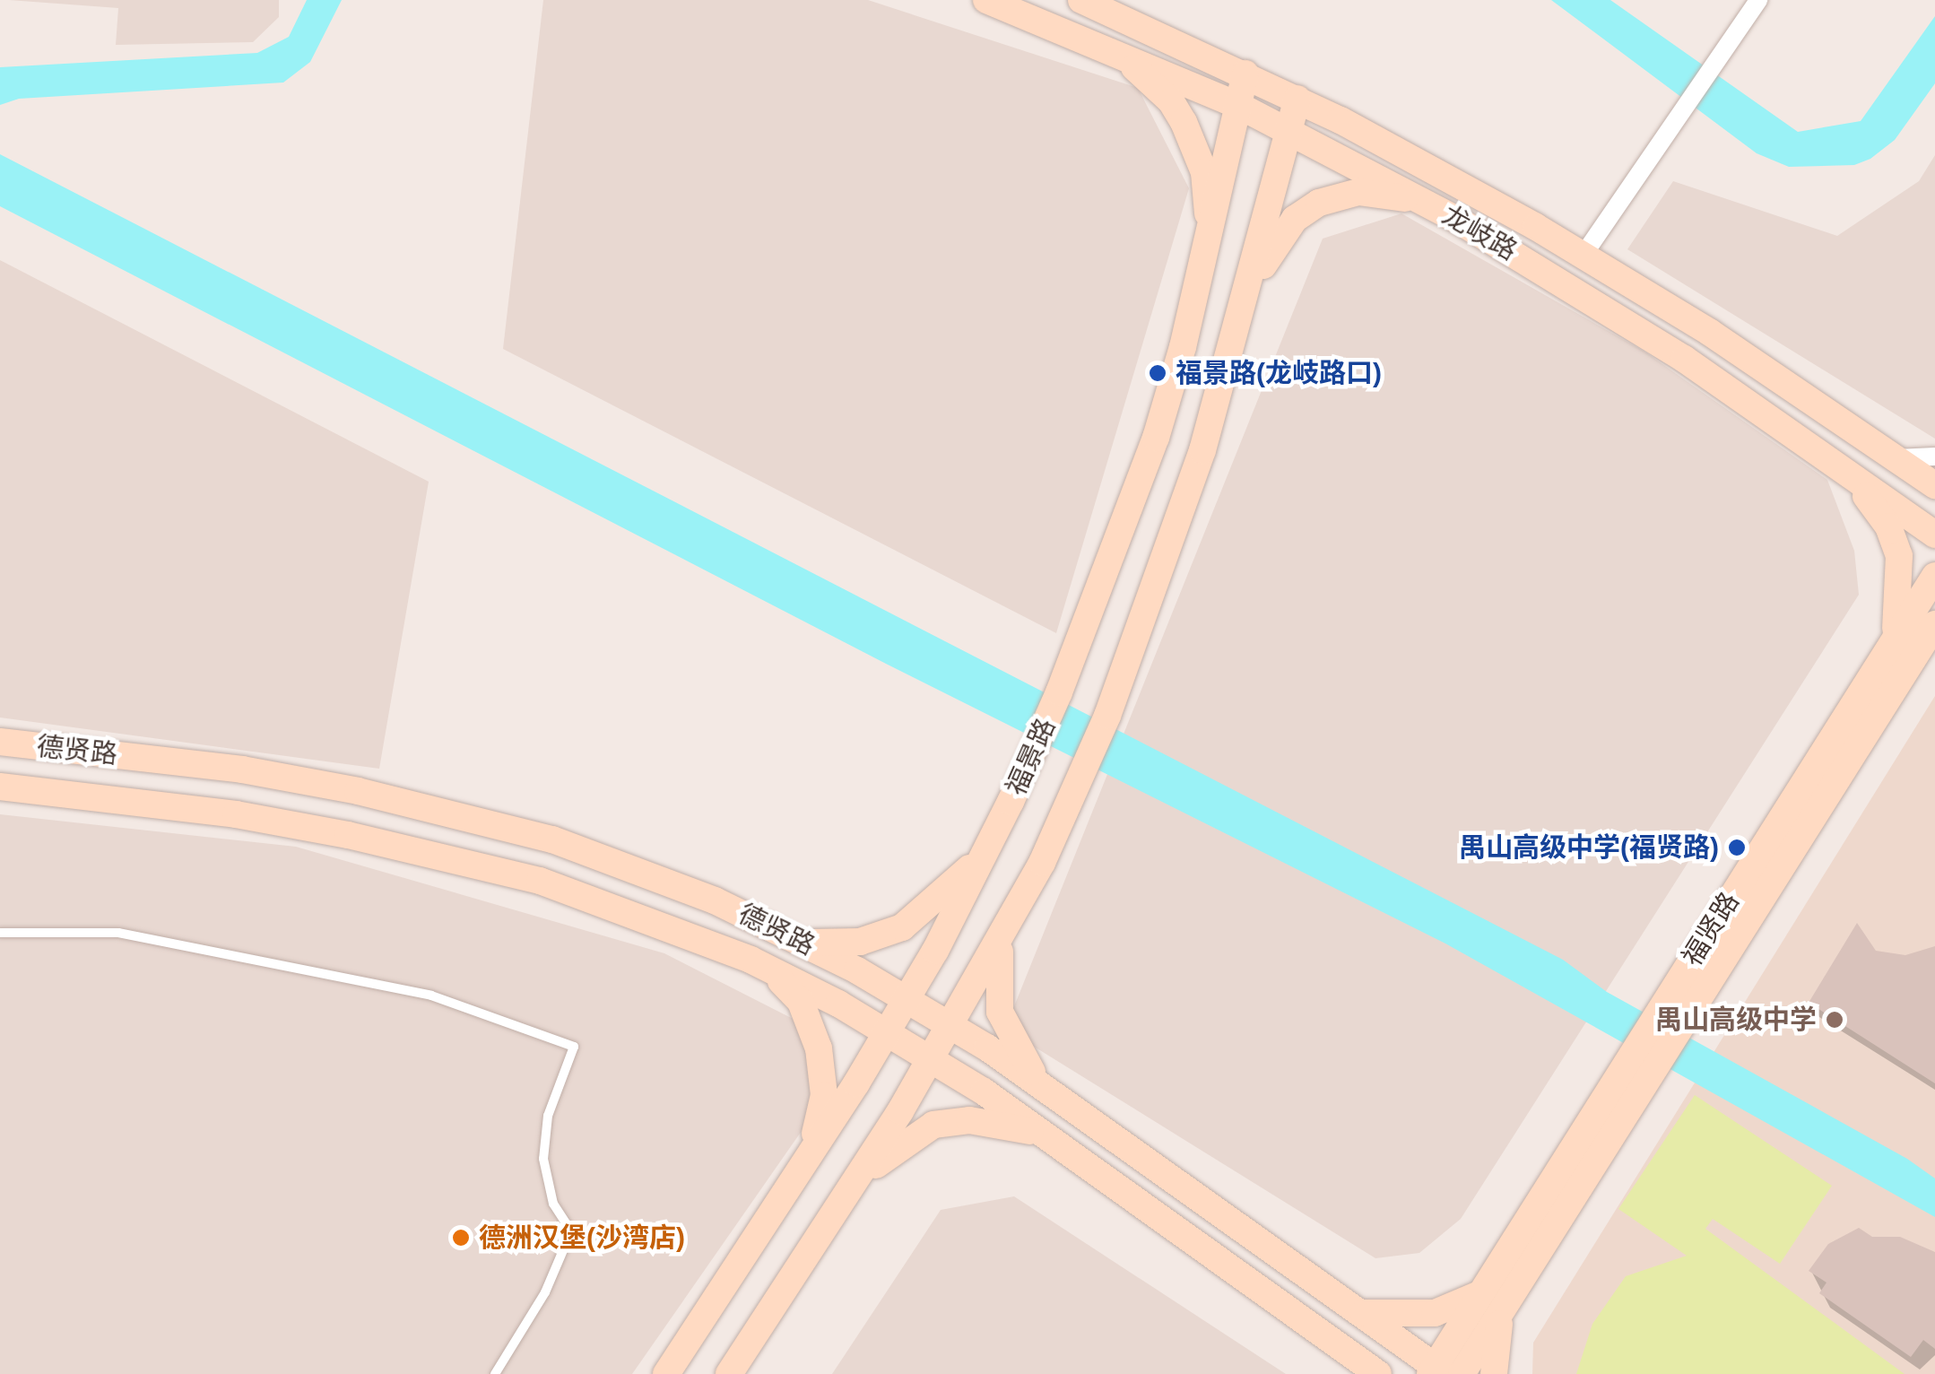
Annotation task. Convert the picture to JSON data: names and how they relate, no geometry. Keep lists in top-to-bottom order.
{
  "streets": {
    "street": [
      "龙岐路",
      "德贤路",
      "福景路",
      "福贤路"
    ]
  },
  "crossings": [
    ["龙岐路", "福景路"],
    ["德贤路", "福景路"],
    ["德贤路", "福贤路"]
  ],
  "places": [
    "福景路(龙岐路口)",
    "禺山高级中学(福贤路)",
    "禺山高级中学",
    "德洲汉堡(沙湾店)"
  ]
}
